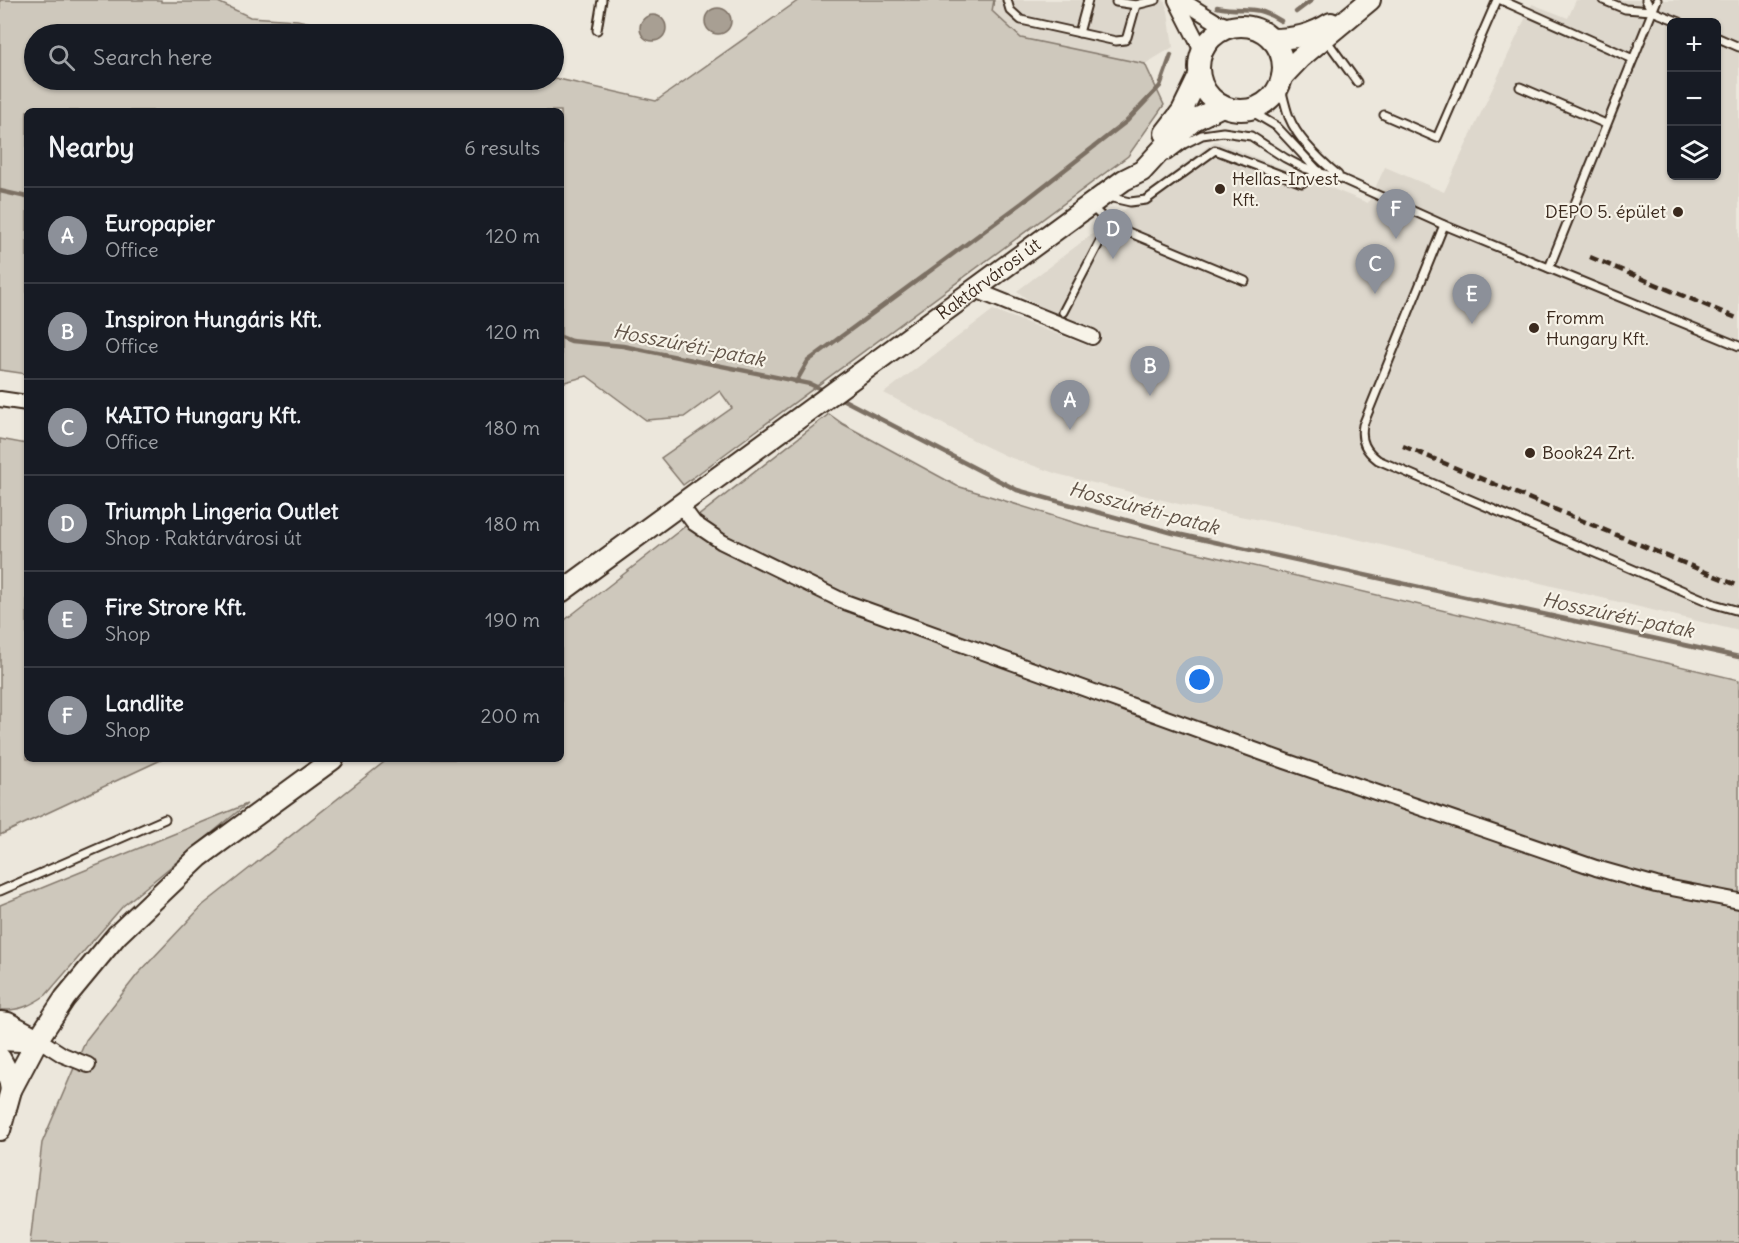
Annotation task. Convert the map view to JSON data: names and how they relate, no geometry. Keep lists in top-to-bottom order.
{
  "streets": {
    "street": ["Raktárvárosi út"]
  },
  "water": ["Hosszúréti-patak"],
  "places": [
    "Hellas-Invest Kft.",
    "DEPO 5. épület",
    "Fromm Hungary Kft.",
    "Book24 Zrt."
  ],
  "page": {
    "map_buttons": ["+", "−"],
    "search": "Search here",
    "heading": ["Nearby", "6 results"],
    "list": [
      {
        "mark": "A",
        "name": "Europapier",
        "note": "Office",
        "value": "120 m"
      },
      {
        "mark": "B",
        "name": "Inspiron Hungáris Kft.",
        "note": "Office",
        "value": "120 m"
      },
      {
        "mark": "C",
        "name": "KAITO Hungary Kft.",
        "note": "Office",
        "value": "180 m"
      },
      {
        "mark": "D",
        "name": "Triumph Lingeria Outlet",
        "note": "Shop · Raktárvárosi út",
        "value": "180 m"
      },
      {
        "mark": "E",
        "name": "Fire Strore Kft.",
        "note": "Shop",
        "value": "190 m"
      },
      {
        "mark": "F",
        "name": "Landlite",
        "note": "Shop",
        "value": "200 m"
      }
    ],
    "pins": [
      "F",
      "D",
      "C",
      "E",
      "B",
      "A"
    ]
  }
}
